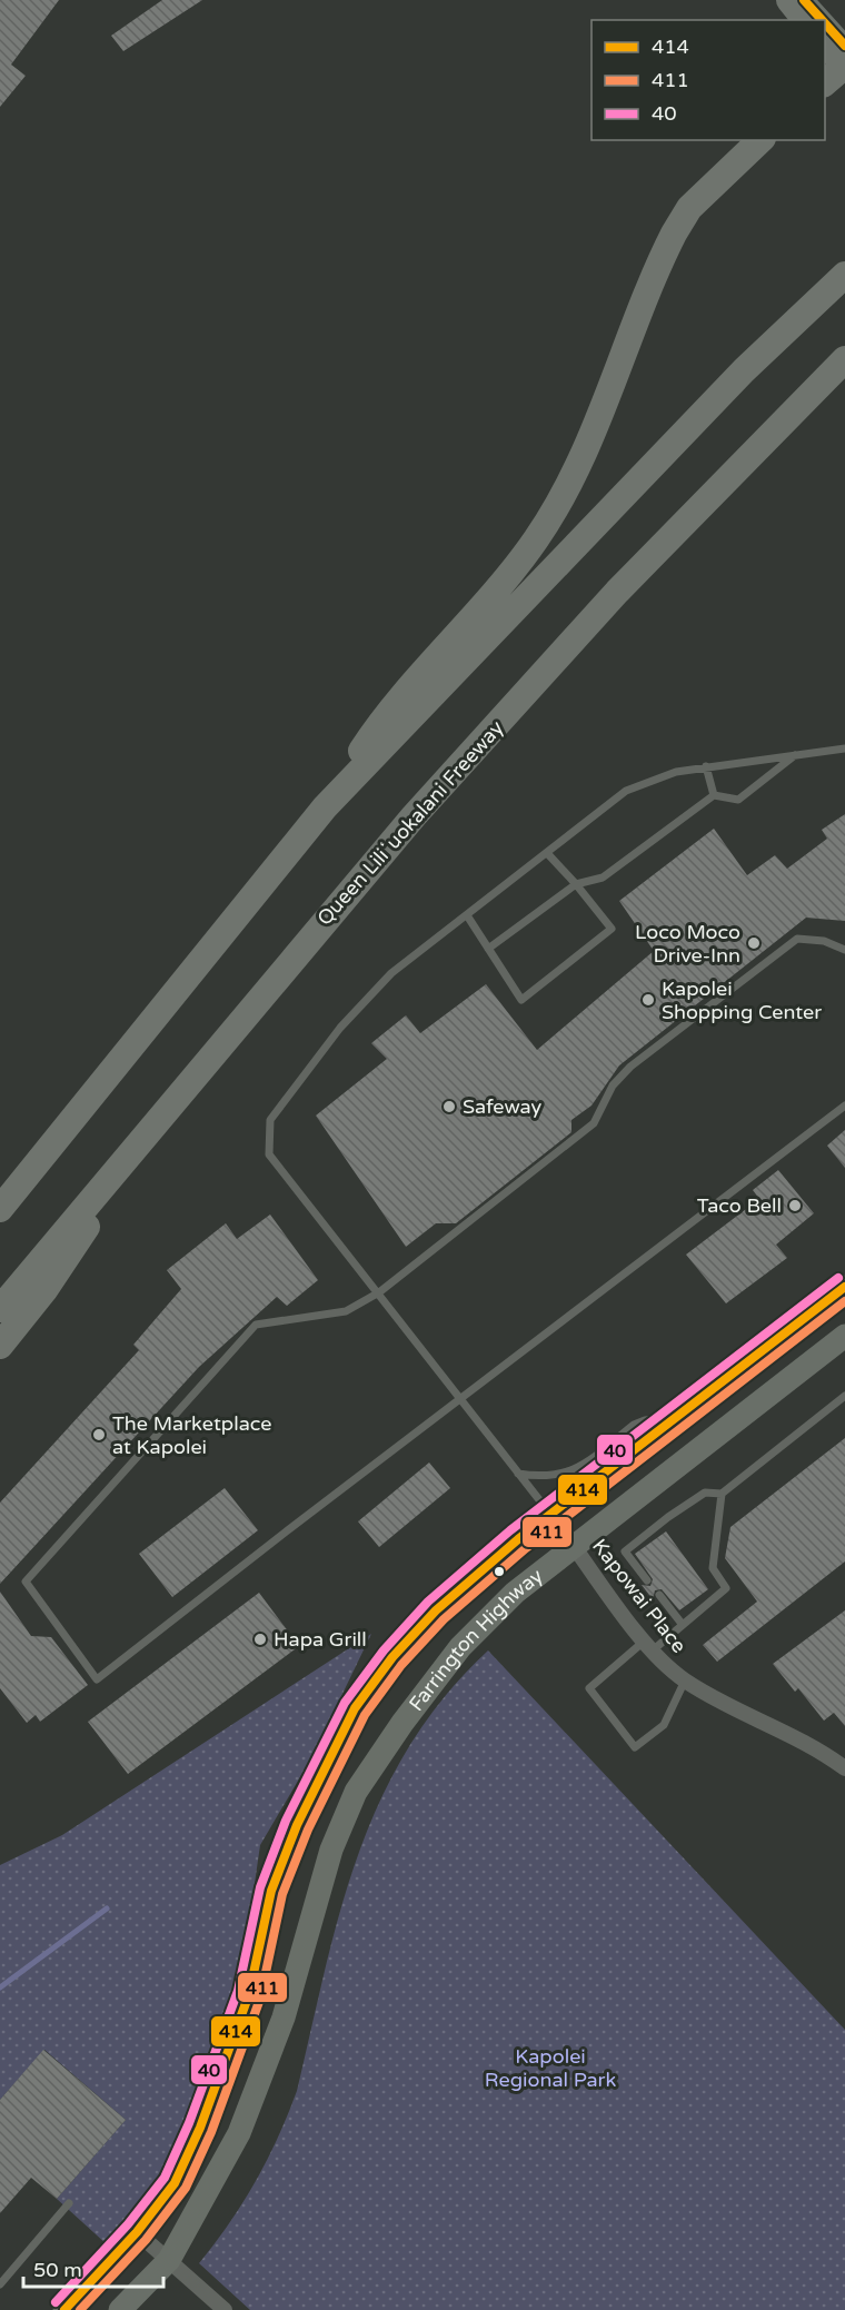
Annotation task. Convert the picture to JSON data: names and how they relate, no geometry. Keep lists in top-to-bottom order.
{
  "streets": {
    "highway": ["Queen Liliʻuokalani Freeway"],
    "main road": ["Farrington Highway"],
    "street": ["Kapowai Place"]
  },
  "crossings": [
    ["Kapowai Place", "Farrington Highway"]
  ],
  "parks": ["Kapolei Regional Park"],
  "places": [
    "Loco Moco Drive-Inn",
    "Kapolei Shopping Center",
    "Safeway",
    "Taco Bell",
    "The Marketplace at Kapolei",
    "Hapa Grill"
  ],
  "lines": ["transit line 414", "transit line 40", "transit line 411"],
  "legend": ["414", "411", "40"],
  "scale_bar": "50 m"
}
